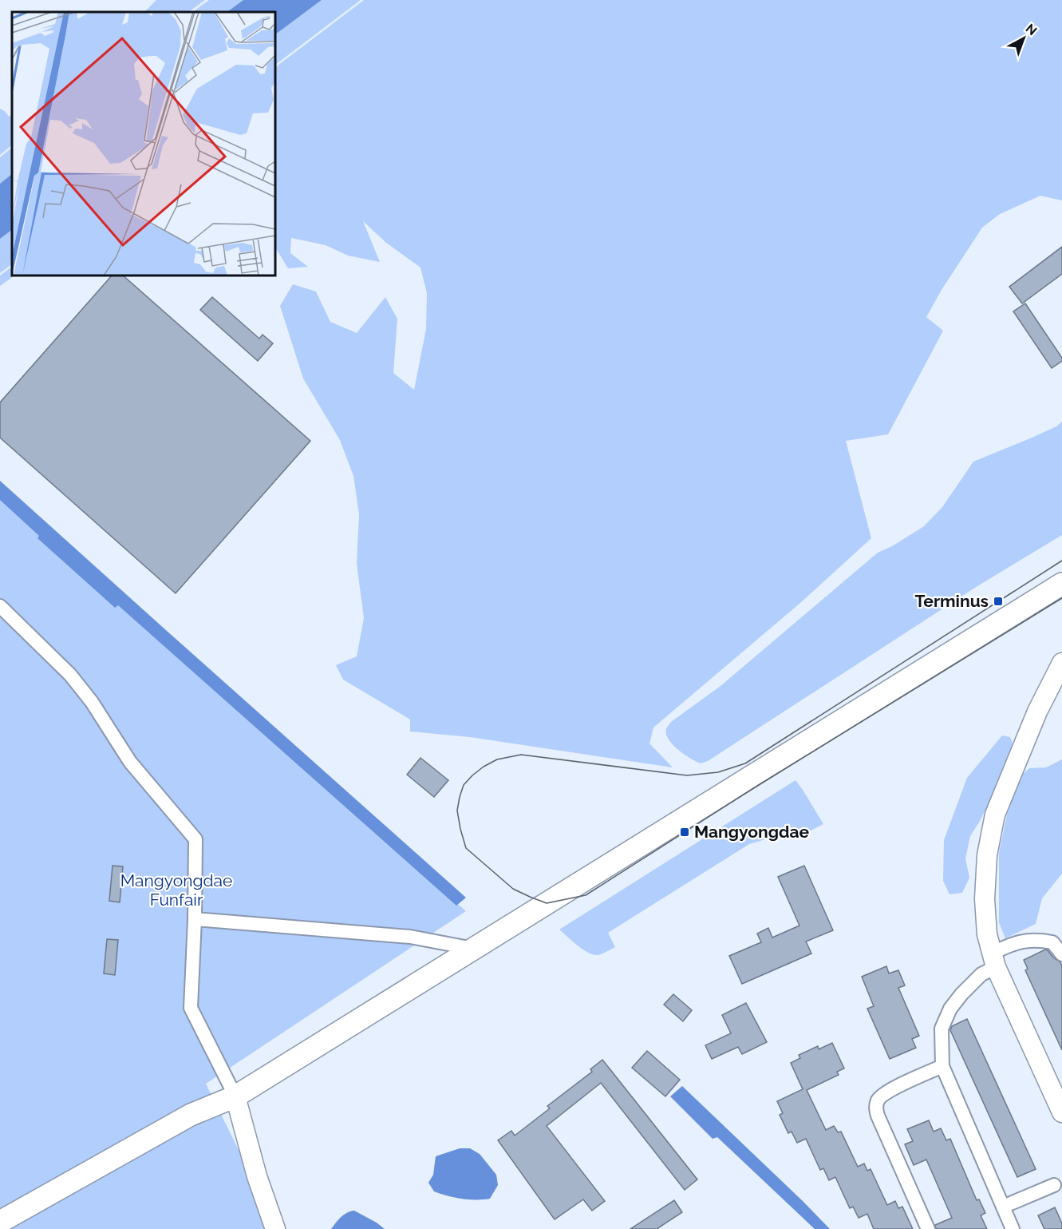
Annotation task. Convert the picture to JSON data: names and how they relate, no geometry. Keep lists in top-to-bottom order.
{
  "parks": ["Mangyongdae Funfair"],
  "places": {
    "transit": ["Terminus", "Mangyongdae"]
  },
  "north": "top right"
}
